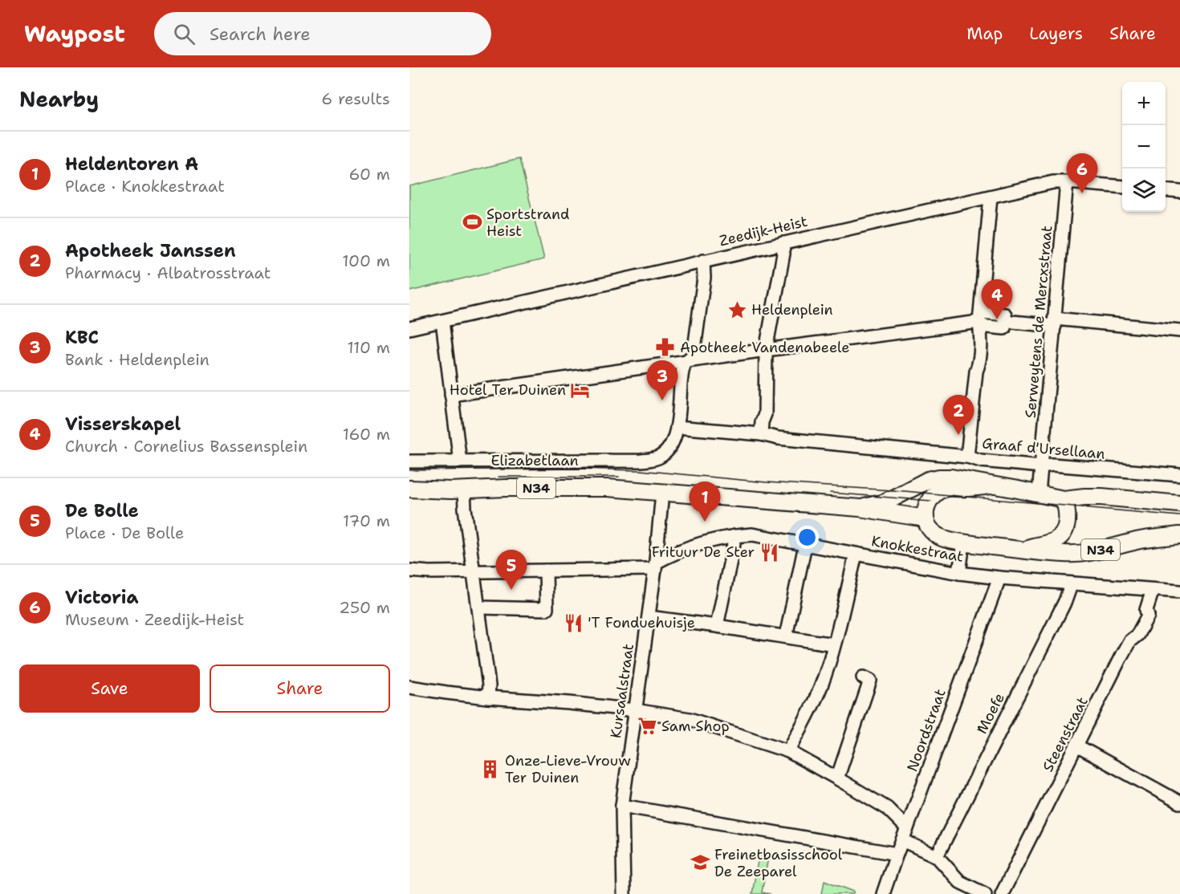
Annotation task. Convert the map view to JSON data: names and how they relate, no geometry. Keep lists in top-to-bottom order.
{
  "streets": {
    "main road": ["N34"],
    "street": [
      "Zeedijk-Heist",
      "Serweytens de Mercxstraat",
      "Graaf d'Ursellaan",
      "Elizabetlaan",
      "Knokkestraat",
      "Kursaalstraat",
      "Moefe",
      "Noordstraat",
      "Steenstraat"
    ]
  },
  "crossings": [
    ["Zeedijk-Heist", "Serweytens de Mercxstraat"],
    ["Serweytens de Mercxstraat", "Graaf d'Ursellaan"],
    ["Serweytens de Mercxstraat", "N34"],
    ["N34", "Kursaalstraat"],
    ["Knokkestraat", "Kursaalstraat"],
    ["Knokkestraat", "Moefe"],
    ["Knokkestraat", "Noordstraat"],
    ["Knokkestraat", "Steenstraat"]
  ],
  "places": {
    "sports": ["Sportstrand Heist"],
    "place": ["Heldenplein"],
    "pharmacy": ["Apotheek Vandenabeele"],
    "hotel": ["Hotel Ter Duinen"],
    "restaurant": ["Frituur De Ster", "'T Fonduehuisje"],
    "supermarket": ["Sam Shop"],
    "building": ["Onze-Lieve-Vrouw Ter Duinen"],
    "school or university": ["Freinetbasisschool De Zeeparel"]
  },
  "page": {
    "header": "Waypost",
    "search": "Search here",
    "nav": ["Map", "Layers", "Share"],
    "heading": ["Nearby", "6 results"],
    "map_buttons": ["+", "−"],
    "list": [
      {
        "mark": "1",
        "name": "Heldentoren A",
        "note": "Place · Knokkestraat",
        "value": "60 m"
      },
      {
        "mark": "2",
        "name": "Apotheek Janssen",
        "note": "Pharmacy · Albatrosstraat",
        "value": "100 m"
      },
      {
        "mark": "3",
        "name": "KBC",
        "note": "Bank · Heldenplein",
        "value": "110 m"
      },
      {
        "mark": "4",
        "name": "Visserskapel",
        "note": "Church · Cornelius Bassensplein",
        "value": "160 m"
      },
      {
        "mark": "5",
        "name": "De Bolle",
        "note": "Place · De Bolle",
        "value": "170 m"
      },
      {
        "mark": "6",
        "name": "Victoria",
        "note": "Museum · Zeedijk-Heist",
        "value": "250 m"
      }
    ],
    "pins": [
      "6",
      "4",
      "3",
      "2",
      "1",
      "5"
    ],
    "buttons": ["Save", "Share"]
  }
}
